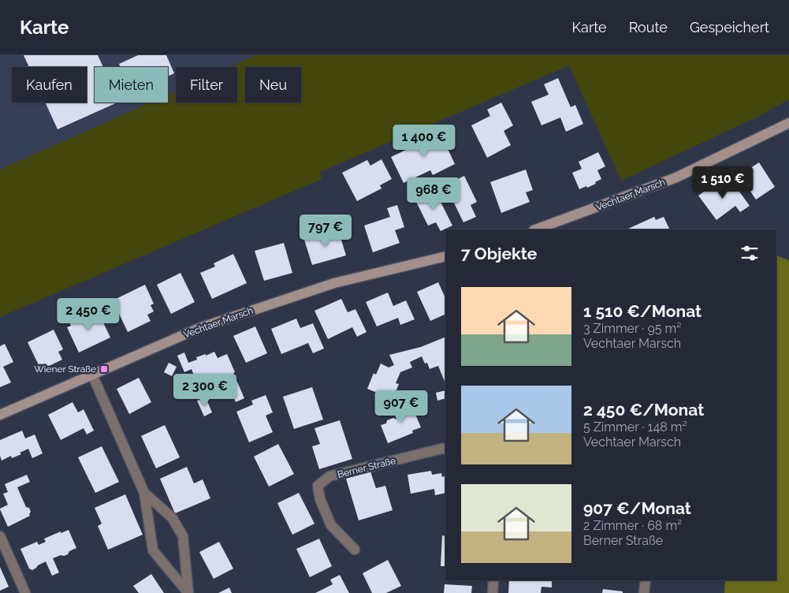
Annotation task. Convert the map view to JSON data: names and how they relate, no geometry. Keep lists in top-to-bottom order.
{
  "streets": {
    "street": ["Vechtaer Marsch", "Berner Straße"]
  },
  "places": {
    "transit": ["Wiener Straße"]
  },
  "page": {
    "header": "Karte",
    "nav": ["Karte", "Route", "Gespeichert"],
    "chip": [
      "Kaufen",
      "Mieten",
      "Filter",
      "Neu"
    ],
    "price": [
      "1 400 €",
      "1 510 €",
      "968 €",
      "797 €",
      "2 450 €",
      "2 300 €",
      "907 €"
    ],
    "heading": "7 Objekte",
    "list": [
      {
        "name": "1 510 €/Monat",
        "note": "3 Zimmer · 95 m² · Vechtaer Marsch"
      },
      {
        "name": "2 450 €/Monat",
        "note": "5 Zimmer · 148 m² · Vechtaer Marsch"
      },
      {
        "name": "907 €/Monat",
        "note": "2 Zimmer · 68 m² · Berner Straße"
      }
    ]
  }
}
